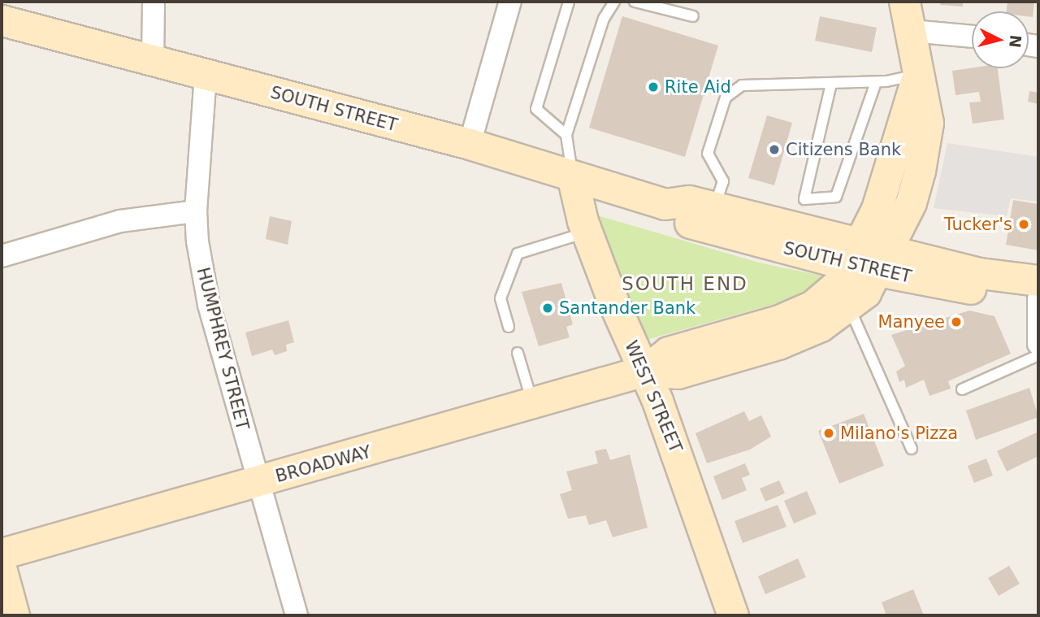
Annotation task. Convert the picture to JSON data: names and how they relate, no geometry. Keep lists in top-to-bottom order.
{
  "streets": {
    "main road": ["SOUTH STREET", "WEST STREET", "BROADWAY"],
    "street": ["HUMPHREY STREET"]
  },
  "crossings": [
    ["SOUTH STREET", "HUMPHREY STREET"],
    ["SOUTH STREET", "WEST STREET"],
    ["SOUTH STREET", "BROADWAY"],
    ["HUMPHREY STREET", "BROADWAY"],
    ["WEST STREET", "BROADWAY"]
  ],
  "districts": ["SOUTH END"],
  "places": [
    "Rite Aid",
    "Citizens Bank",
    "Tucker's",
    "Santander Bank",
    "Manyee",
    "Milano's Pizza"
  ],
  "north": "right"
}
